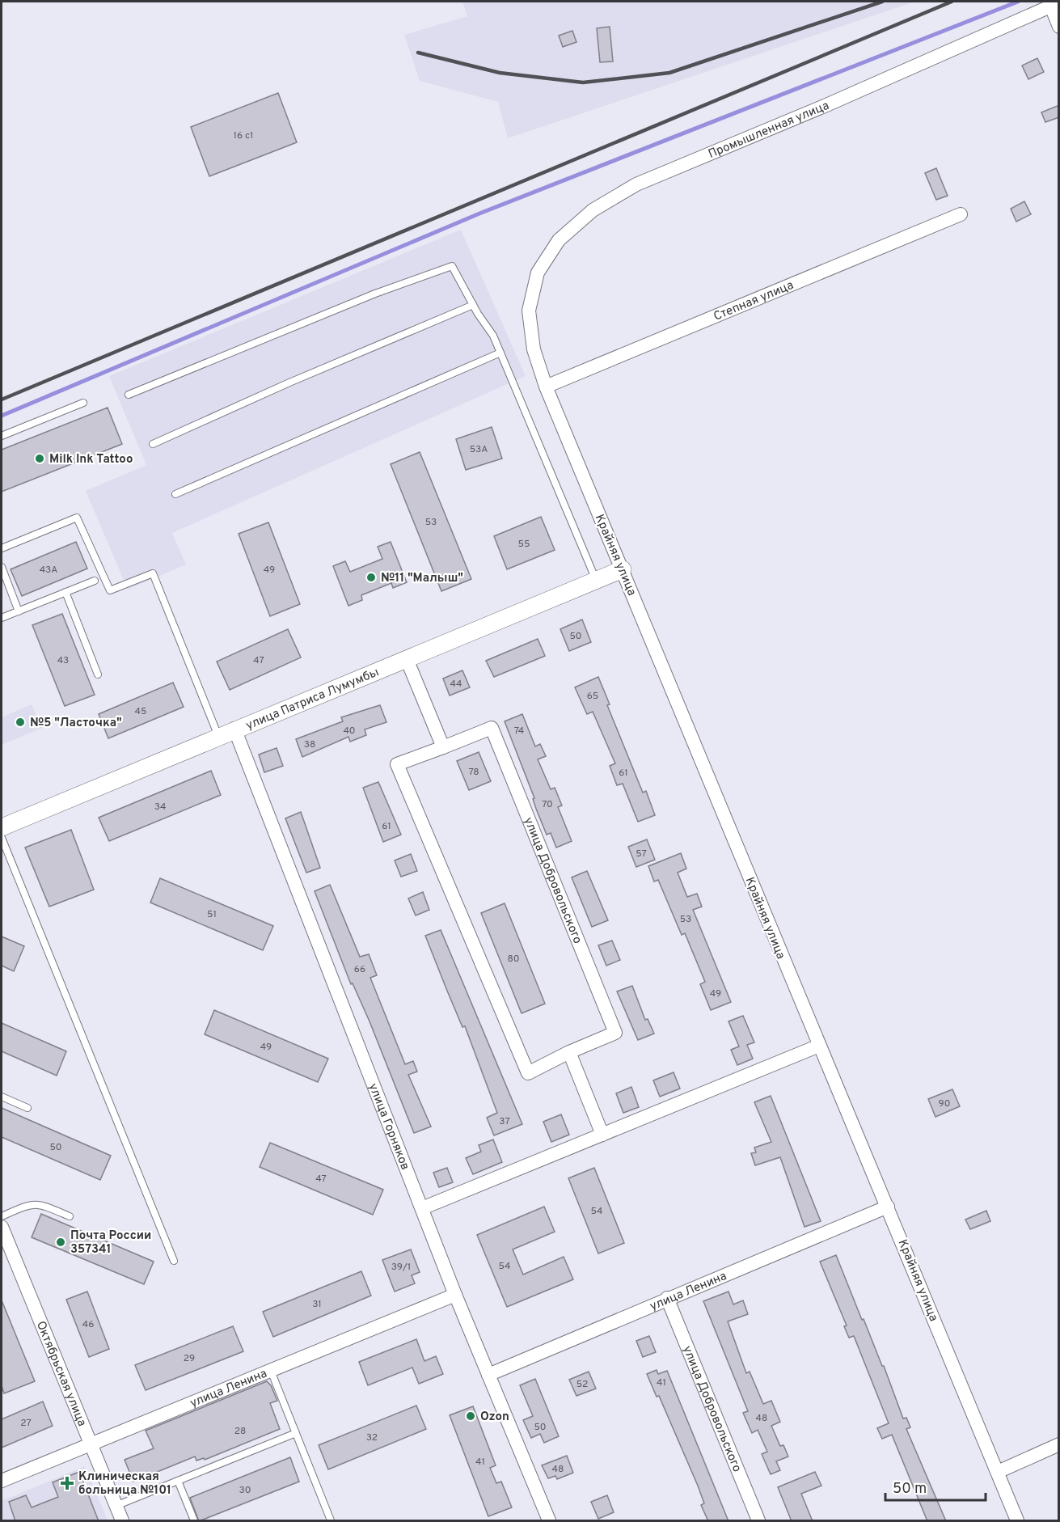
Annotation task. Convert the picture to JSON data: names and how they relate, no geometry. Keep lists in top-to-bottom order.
{
  "streets": {
    "street": [
      "Промышленная улица",
      "Степная улица",
      "Крайняя улица",
      "улица Патриса Лумумбы",
      "улица Добровольского",
      "улица Горняков",
      "улица Ленина",
      "Октябрьская улица"
    ]
  },
  "crossings": [
    ["Промышленная улица", "Крайняя улица"],
    ["Степная улица", "Крайняя улица"],
    ["Крайняя улица", "улица Патриса Лумумбы"],
    ["Крайняя улица", "улица Ленина"],
    ["улица Патриса Лумумбы", "улица Горняков"],
    ["улица Добровольского", "улица Ленина"],
    ["улица Горняков", "улица Ленина"],
    ["улица Ленина", "Октябрьская улица"]
  ],
  "places": {
    "other": [
      "Milk Ink Tattoo",
      "№11 \"Малыш\"",
      "№5 \"Ласточка\"",
      "Почта России 357341",
      "Ozon"
    ],
    "health": ["Клиническая больница №101"]
  },
  "house_numbers": [
    "16 с1",
    "53А",
    "53",
    "55",
    "43А",
    "49",
    "50",
    "43",
    "47",
    "44",
    "65",
    "45",
    "40",
    "74",
    "38",
    "78",
    "61",
    "70",
    "34",
    "61",
    "57",
    "51",
    "53",
    "80",
    "66",
    "49",
    "49",
    "90",
    "37",
    "50",
    "47",
    "54",
    "54",
    "39/1",
    "31",
    "46",
    "29",
    "41",
    "52",
    "48",
    "27",
    "50",
    "28",
    "32",
    "41",
    "48",
    "30"
  ],
  "scale_bar": "50 m"
}
